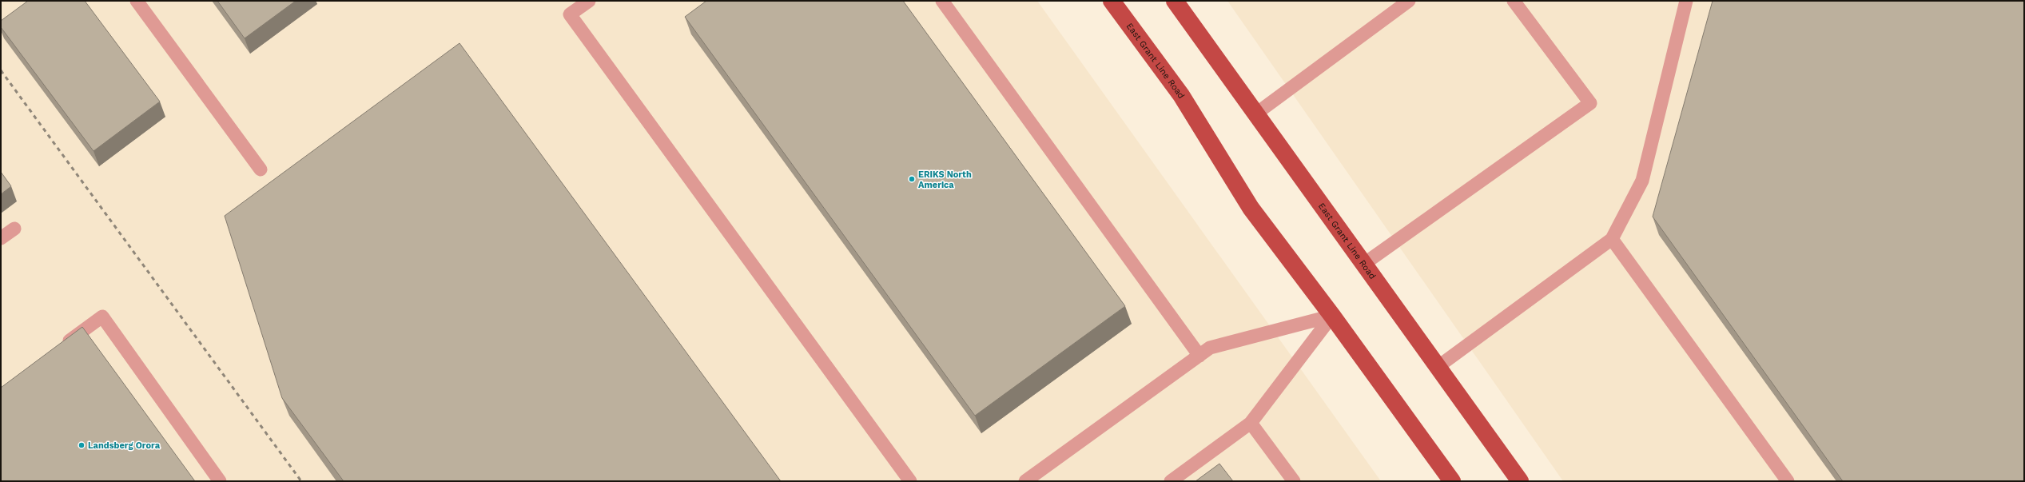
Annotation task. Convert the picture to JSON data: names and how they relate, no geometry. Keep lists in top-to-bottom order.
{
  "streets": {
    "main road": ["East Grant Line Road"]
  },
  "places": ["ERIKS North America", "Landsberg Orora"]
}
